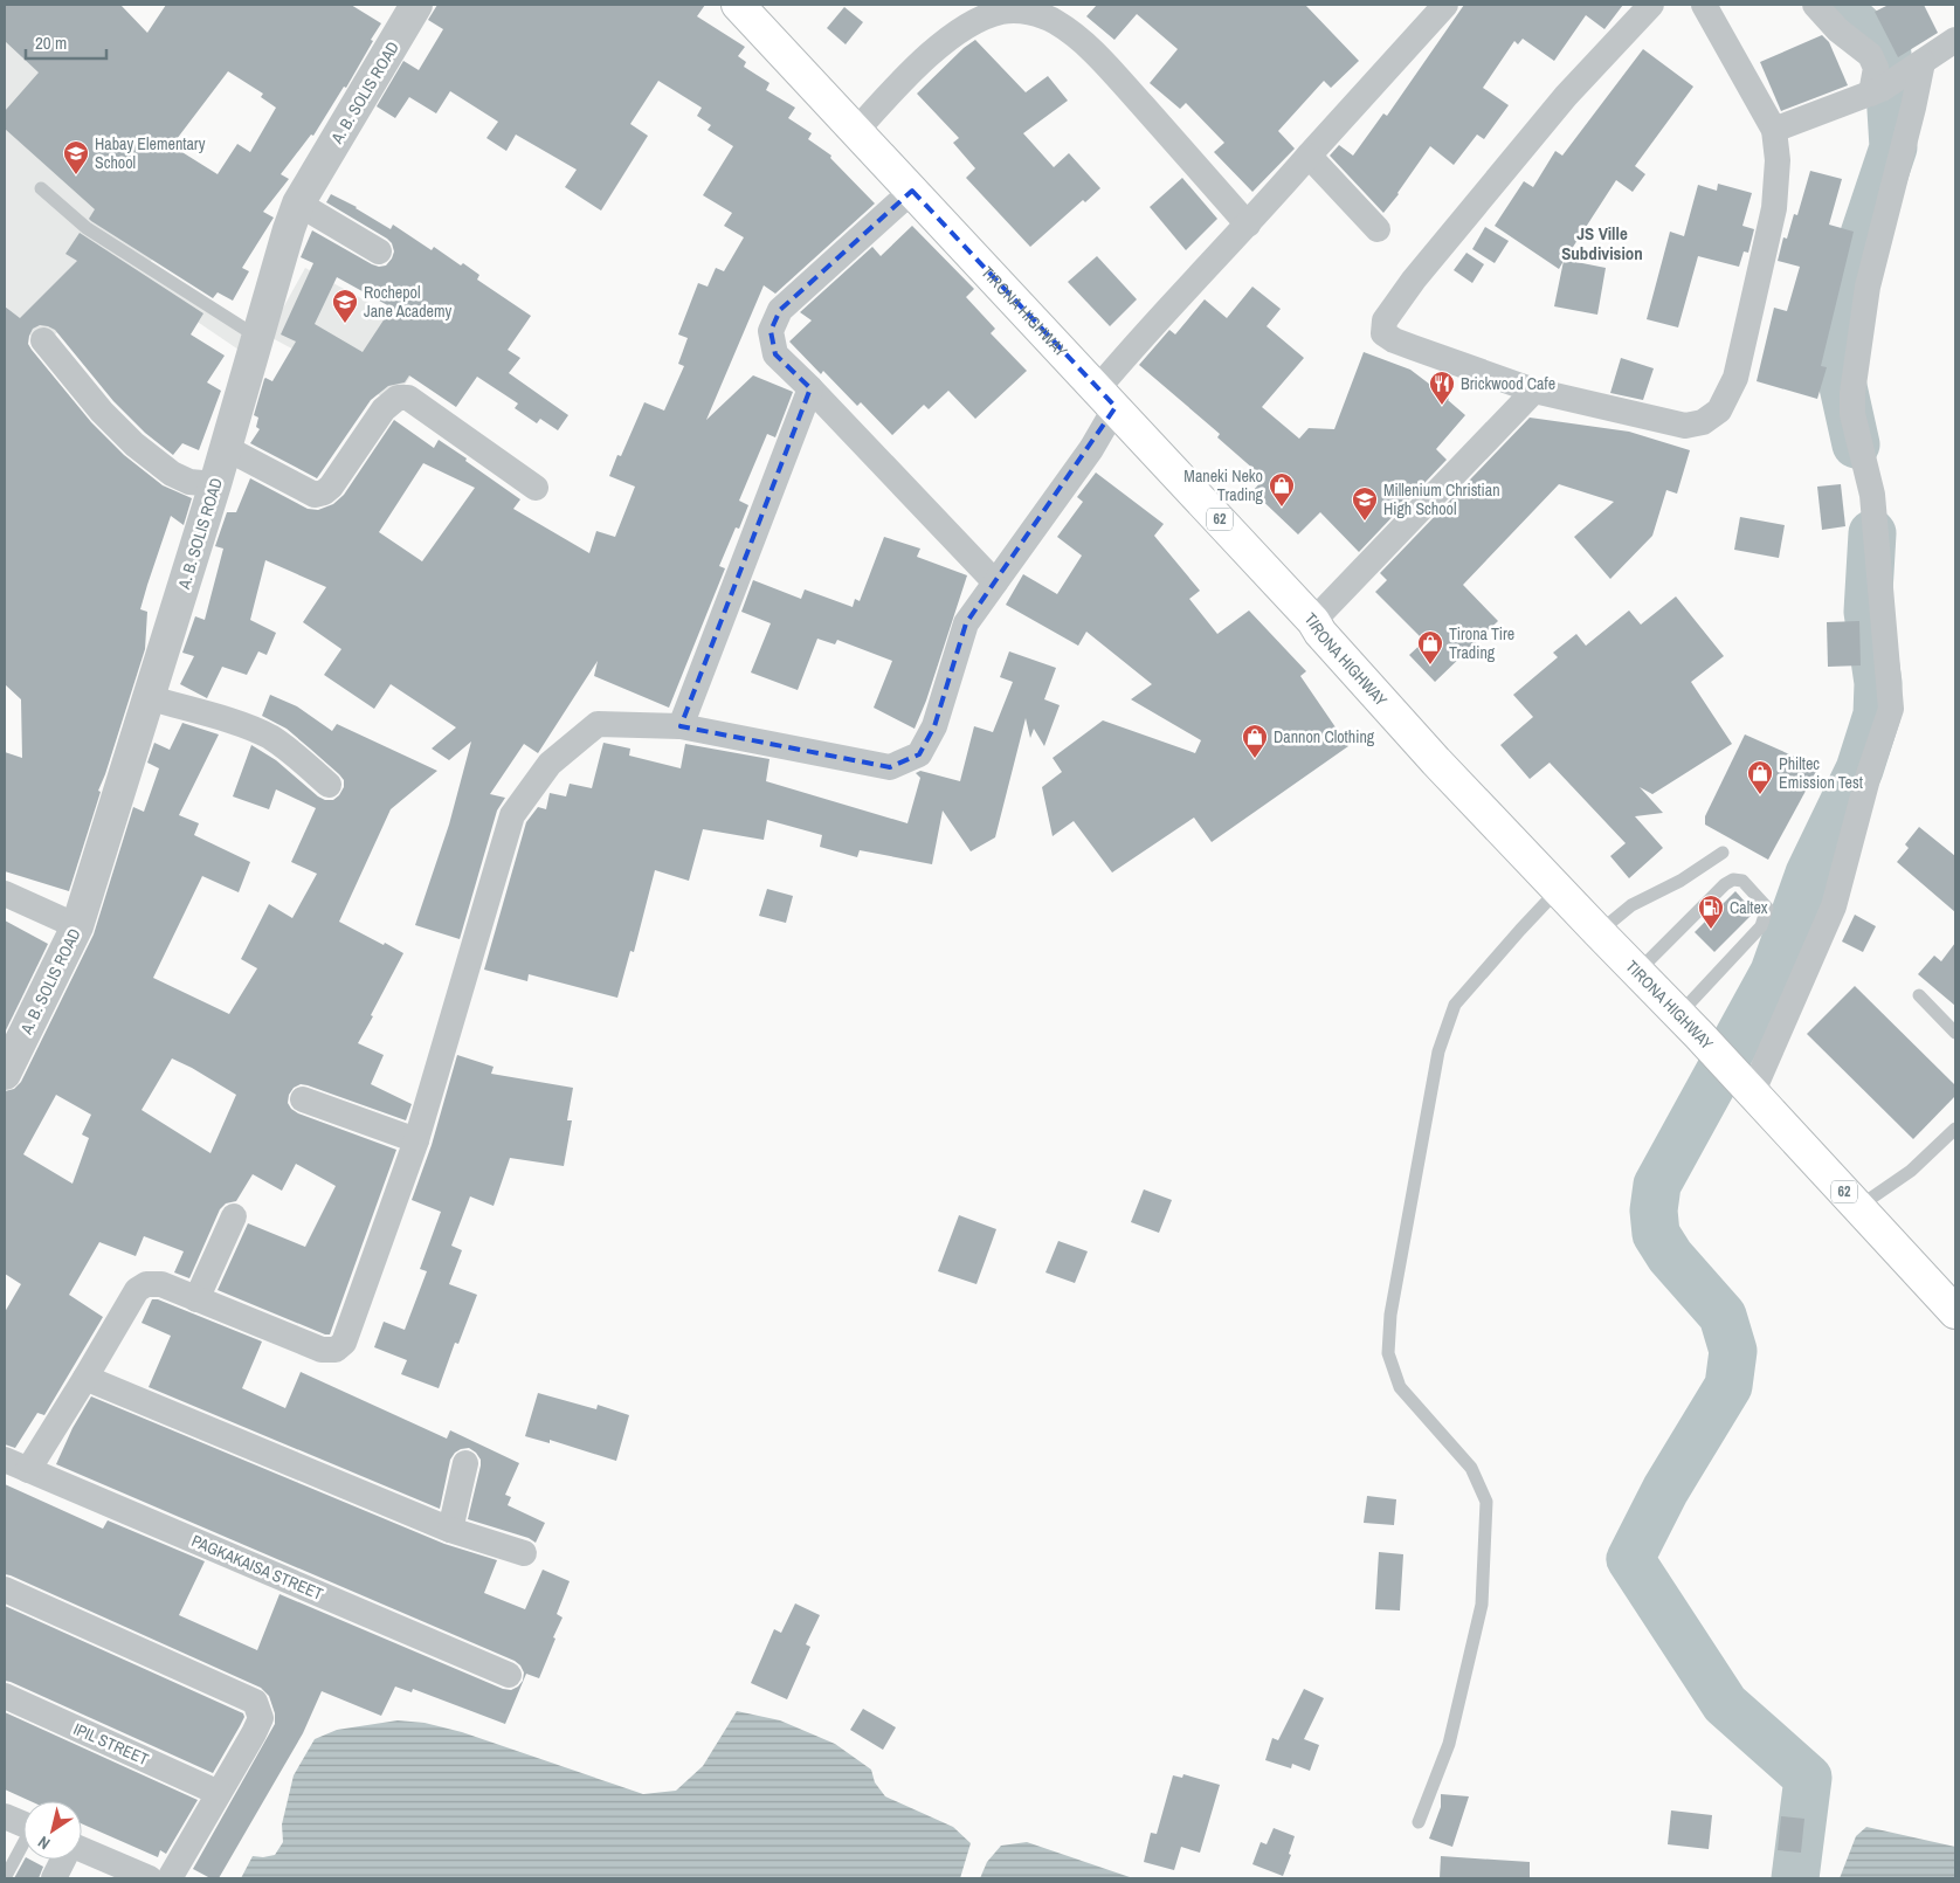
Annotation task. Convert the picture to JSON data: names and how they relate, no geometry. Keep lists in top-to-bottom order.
{
  "streets": {
    "main road": ["TIRONA HIGHWAY", "62"],
    "street": ["A. B. SOLIS ROAD", "PAGKAKAISA STREET", "IPIL STREET"]
  },
  "districts": ["JS Ville Subdivision"],
  "places": {
    "school or university": ["Habay Elementary School", "Rochepol Jane Academy", "Millenium Christian High School"],
    "restaurant": ["Brickwood Cafe"],
    "shop": [
      "Maneki Neko Trading",
      "Tirona Tire Trading",
      "Dannon Clothing",
      "Philtec Emission Test"
    ],
    "fuel station": ["Caltex"]
  },
  "scale_bar": "20 m",
  "north": "bottom left"
}
